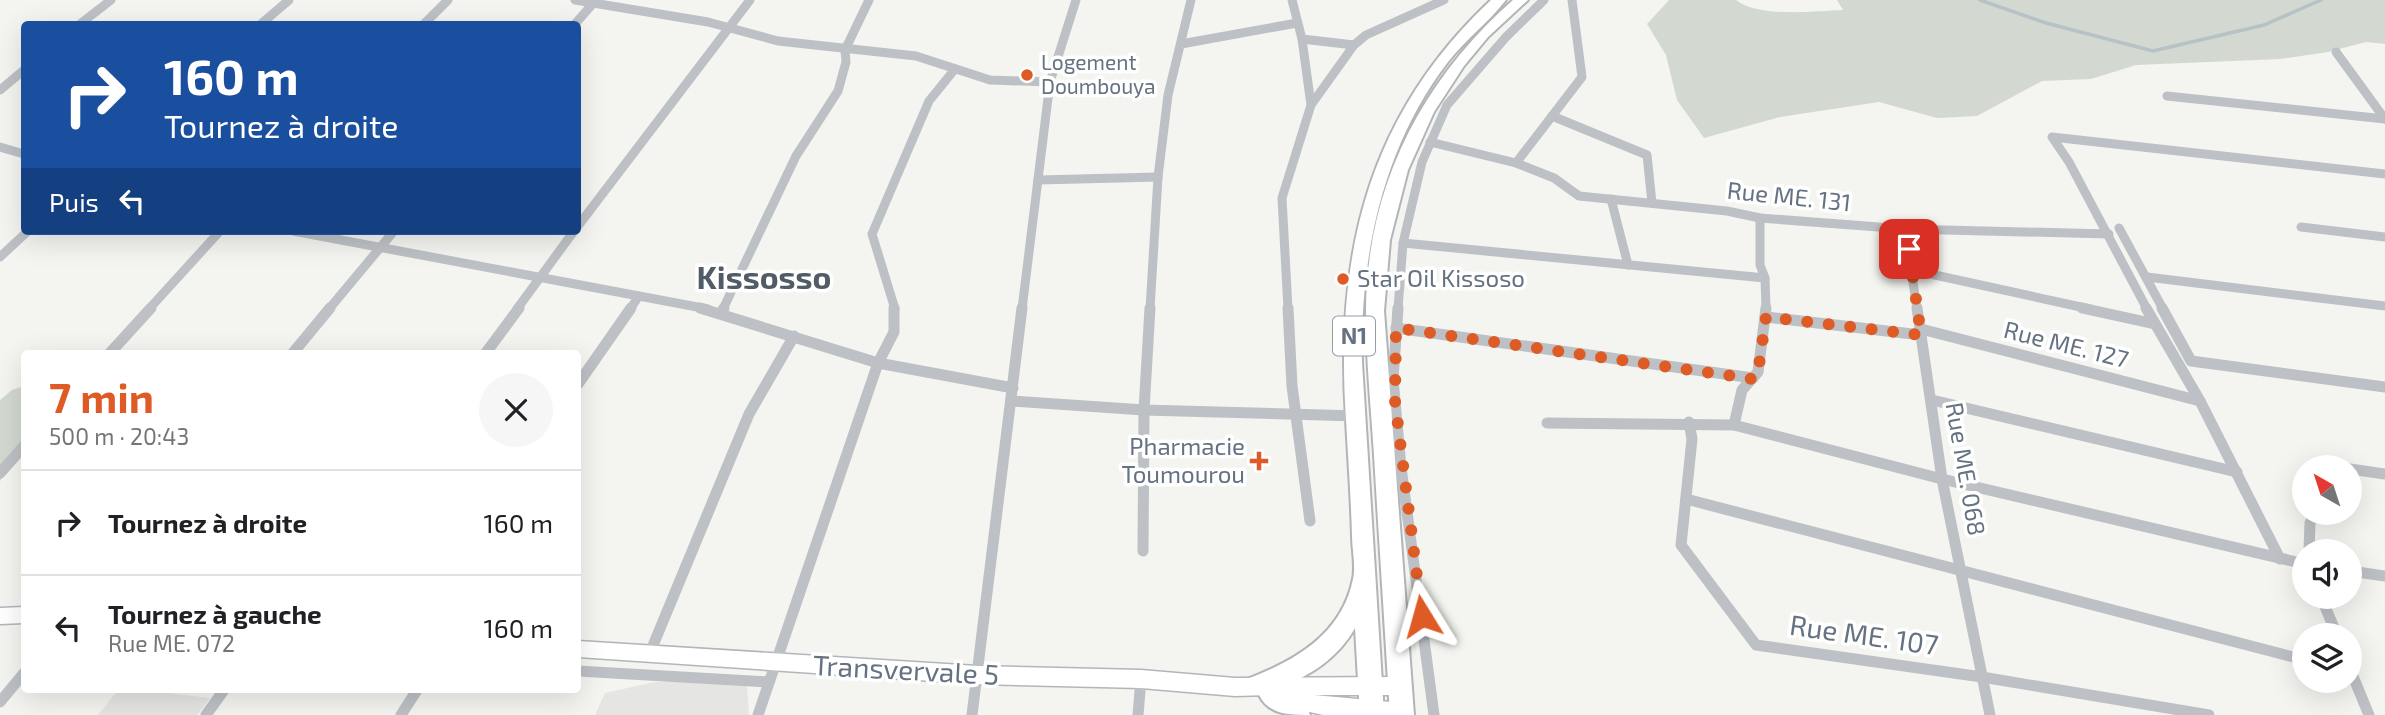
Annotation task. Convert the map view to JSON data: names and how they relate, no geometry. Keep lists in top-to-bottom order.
{
  "streets": {
    "highway": ["N1"],
    "main road": ["Transvervale 5"],
    "street": [
      "Rue ME. 131",
      "Rue ME. 127",
      "Rue ME. 068",
      "Rue ME. 107"
    ]
  },
  "crossings": [
    ["Rue ME. 131", "Rue ME. 068"],
    ["N1", "Transvervale 5"],
    ["Rue ME. 127", "Rue ME. 068"],
    ["Rue ME. 068", "Rue ME. 107"]
  ],
  "districts": ["Kissosso"],
  "places": {
    "other": ["Logement Doumbouya", "Star Oil Kissoso"],
    "health": ["Pharmacie Toumourou"]
  },
  "north": "top left",
  "page": {
    "turn": ["160 m", "Tournez à droite"],
    "then": "Puis",
    "heading": ["7 min", "500 m · 20:43"],
    "list": [
      {
        "name": "Tournez à droite",
        "value": "160 m"
      },
      {
        "name": "Tournez à gauche",
        "note": "Rue ME. 072",
        "value": "160 m"
      }
    ]
  }
}
